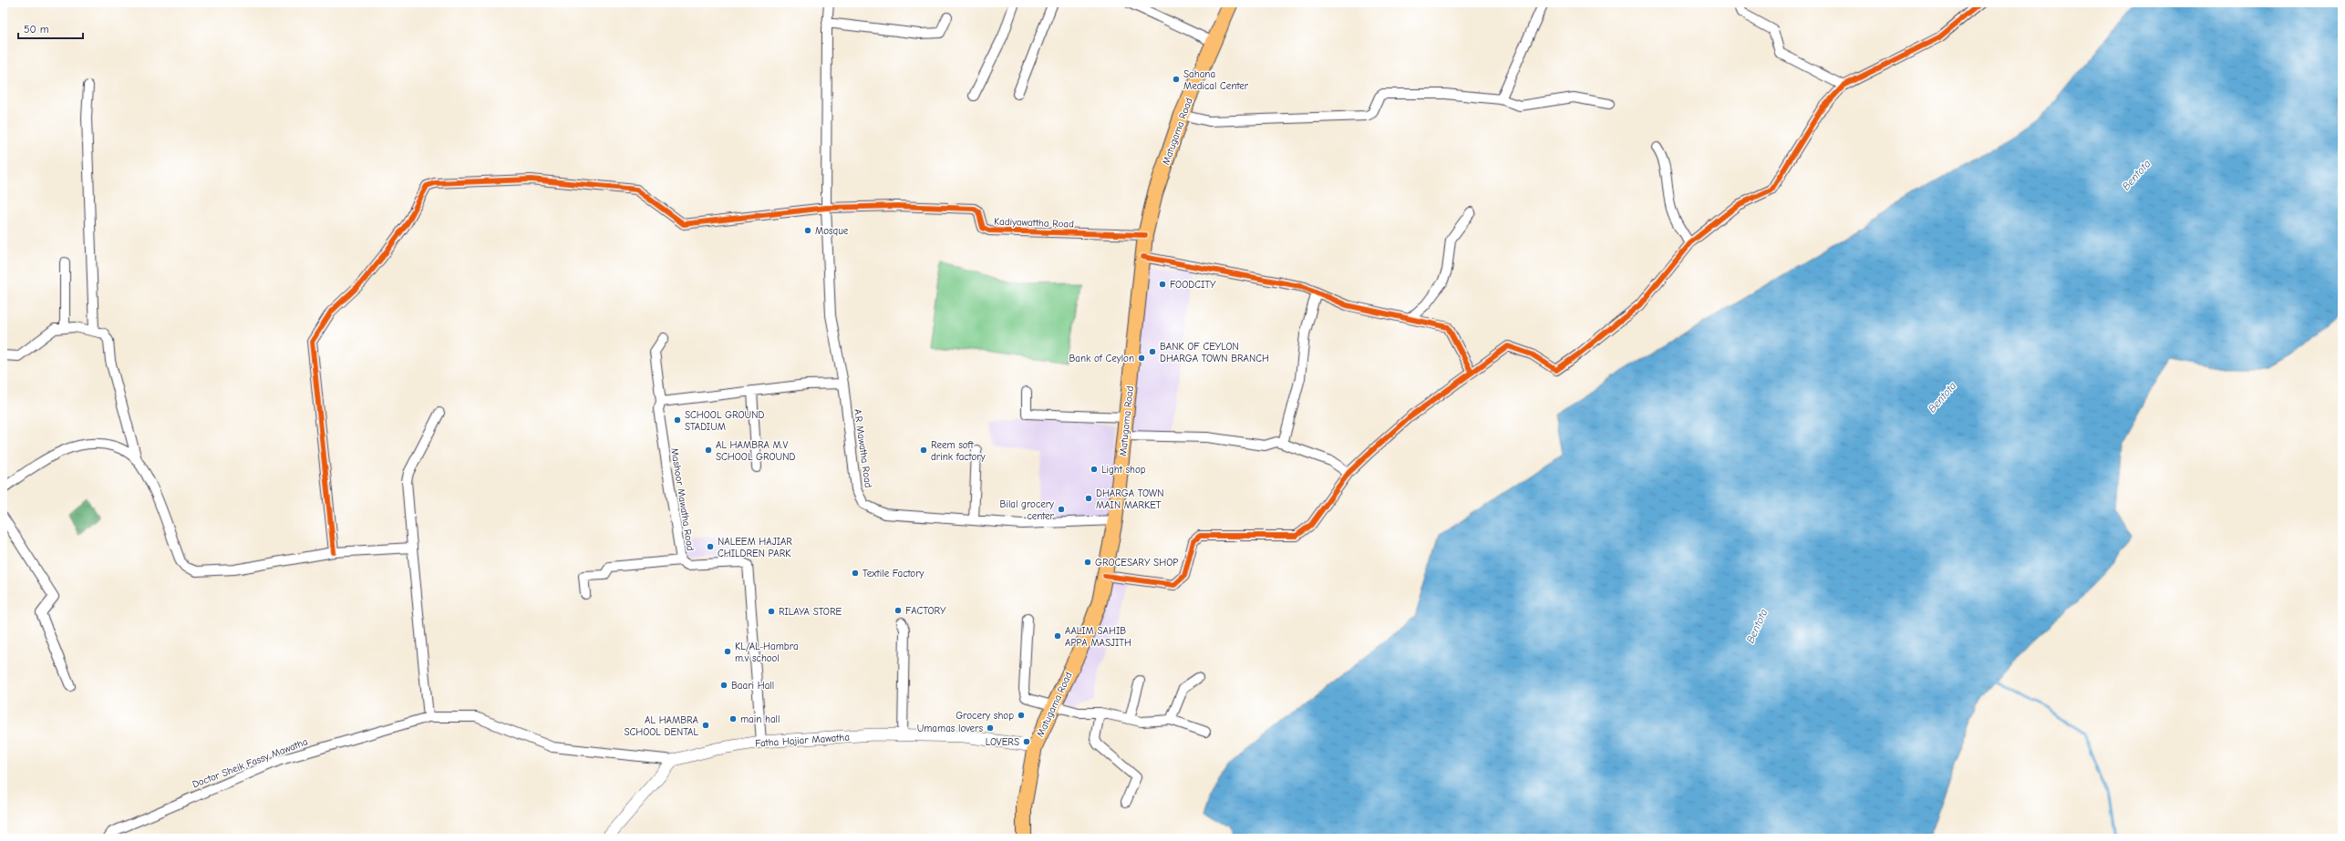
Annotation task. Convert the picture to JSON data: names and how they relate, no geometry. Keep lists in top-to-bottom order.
{
  "streets": {
    "main road": ["Matugama Road"],
    "street": [
      "Kadiyawattha Road",
      "A.R Mawatha Road",
      "Mashoor Mawatha Road",
      "Fatha Hajiar Mawatha",
      "Doctor Sheik Fassy Mawatha"
    ]
  },
  "crossings": [
    ["Matugama Road", "Kadiyawattha Road"],
    ["Matugama Road", "A.R Mawatha Road"],
    ["Matugama Road", "Fatha Hajiar Mawatha"],
    ["Kadiyawattha Road", "A.R Mawatha Road"],
    ["Mashoor Mawatha Road", "Fatha Hajiar Mawatha"],
    ["Fatha Hajiar Mawatha", "Doctor Sheik Fassy Mawatha"]
  ],
  "water": ["Bentota"],
  "places": [
    "Sahana Medical Center",
    "Mosque",
    "FOODCITY",
    "BANK OF CEYLON DHARGA TOWN BRANCH",
    "Bank of Ceylon",
    "SCHOOL GROUND STADIUM",
    "AL HAMBRA M.V SCHOOL GROUND",
    "Reem soft drink factory",
    "Light shop",
    "DHARGA TOWN MAIN MARKET",
    "Bilal grocery center",
    "NALEEM HAJIAR CHILDREN PARK",
    "GROCESARY SHOP",
    "Textile Factory",
    "FACTORY",
    "RILAYA STORE",
    "AALIM SAHIB APPA MASJITH",
    "KL/AL-Hambra m.v school",
    "Baari Hall",
    "Grocery shop",
    "main hall",
    "AL HAMBRA SCHOOL DENTAL",
    "Umamas lovers",
    "LOVERS"
  ],
  "scale_bar": "50 m"
}
